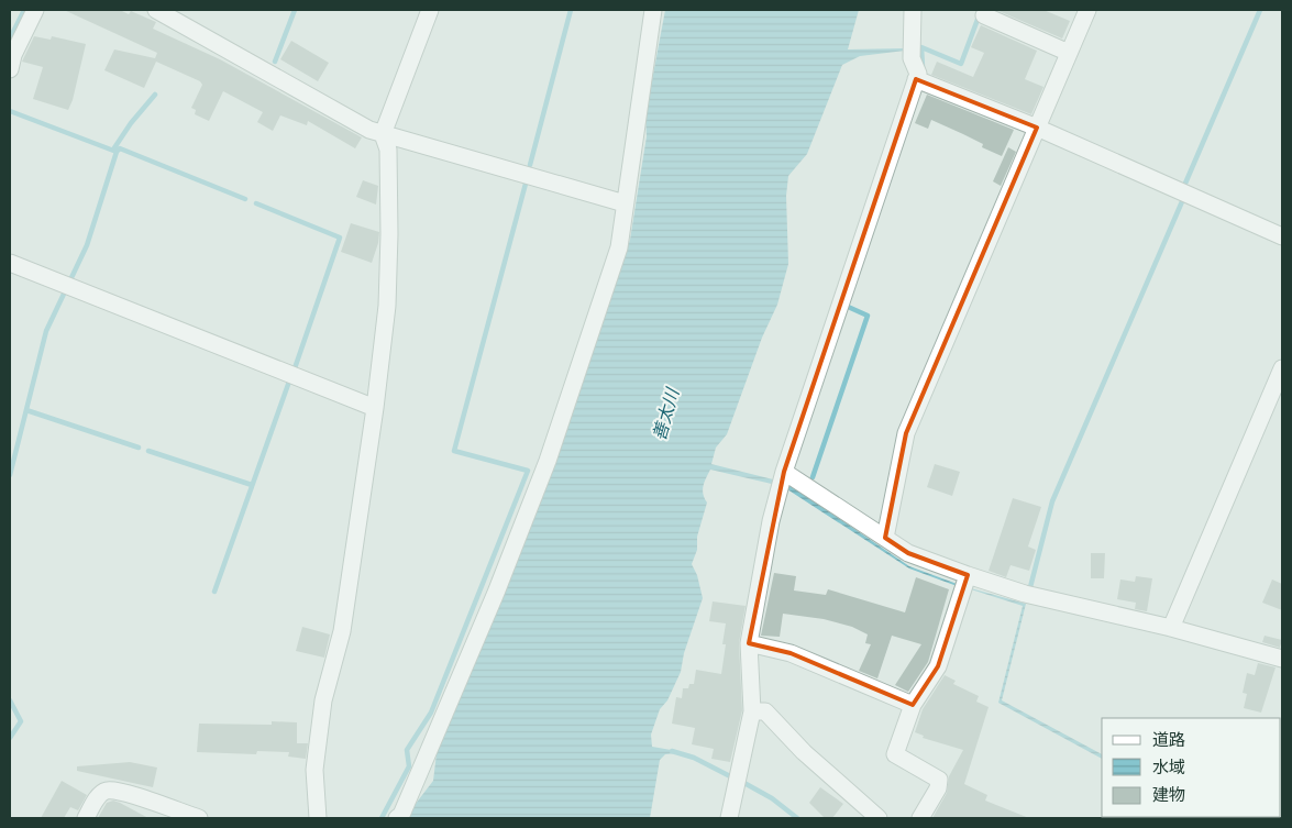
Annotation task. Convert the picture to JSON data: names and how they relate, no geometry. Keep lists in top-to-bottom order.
{
  "water": ["善太川"],
  "legend": ["道路", "水域", "建物"]
}
